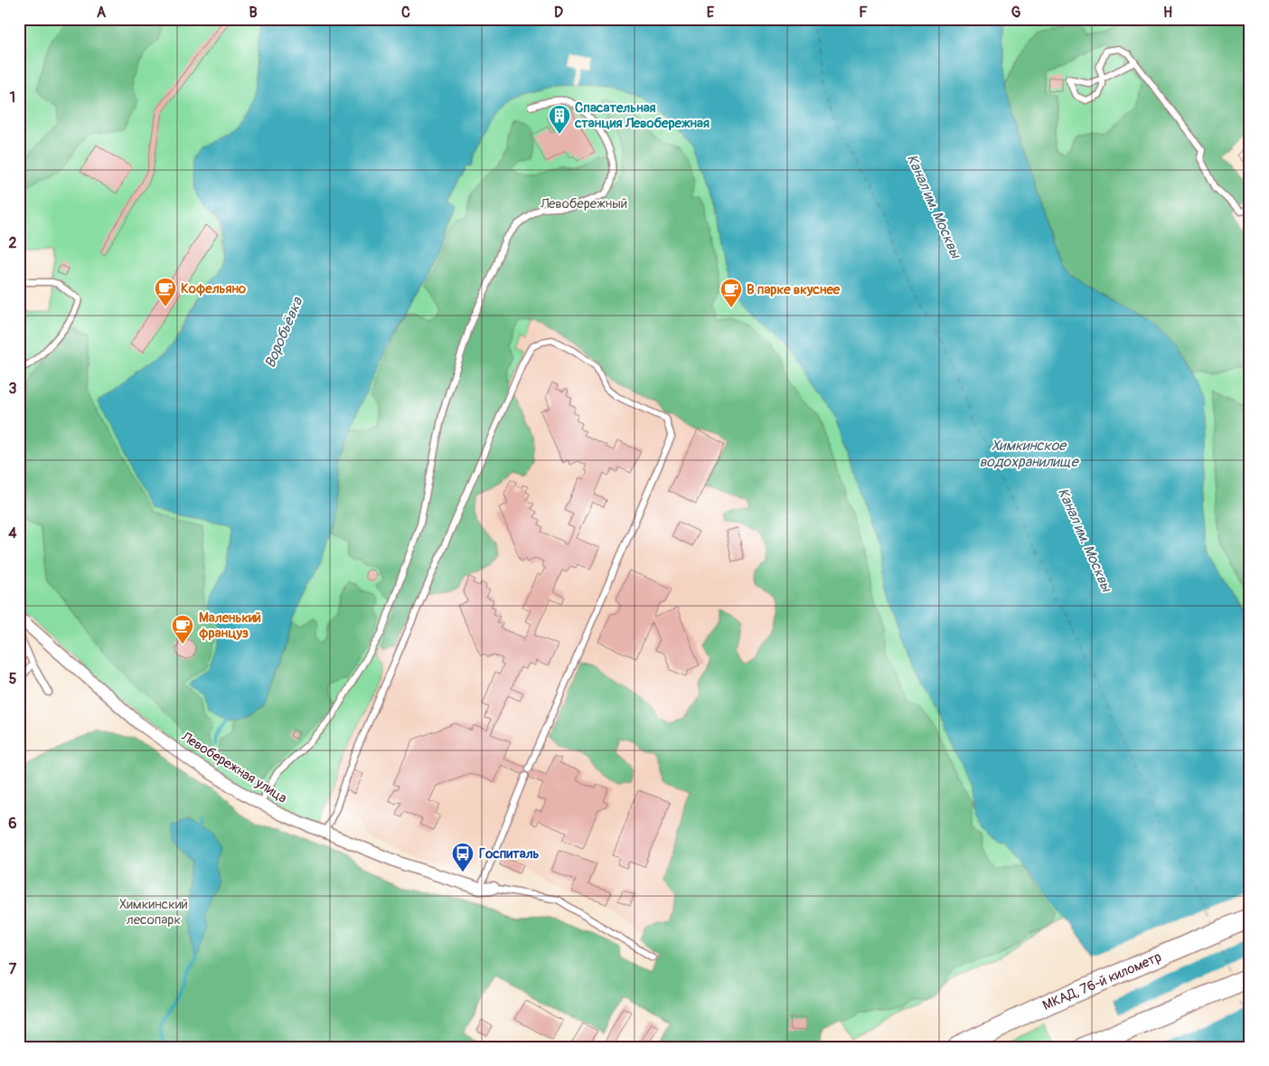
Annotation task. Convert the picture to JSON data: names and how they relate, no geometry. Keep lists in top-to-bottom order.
{
  "streets": {
    "highway": ["МКАД, 76-й километр"],
    "street": ["Левобережная улица"]
  },
  "water": ["Канал им. Москвы", "Воробьёвка", "Химкинское водохранилище"],
  "parks": ["Левобережный", "Химкинский лесопарк"],
  "places": {
    "building": ["Спасательная станция Левобережная"],
    "cafe": ["Кофельяно", "В парке вкуснее", "Маленький француз"],
    "bus stop": ["Госпиталь"]
  },
  "grid": {
    "columns": [
      "A",
      "B",
      "C",
      "D",
      "E",
      "F",
      "G",
      "H"
    ],
    "rows": [
      "1",
      "2",
      "3",
      "4",
      "5",
      "6",
      "7"
    ]
  }
}
